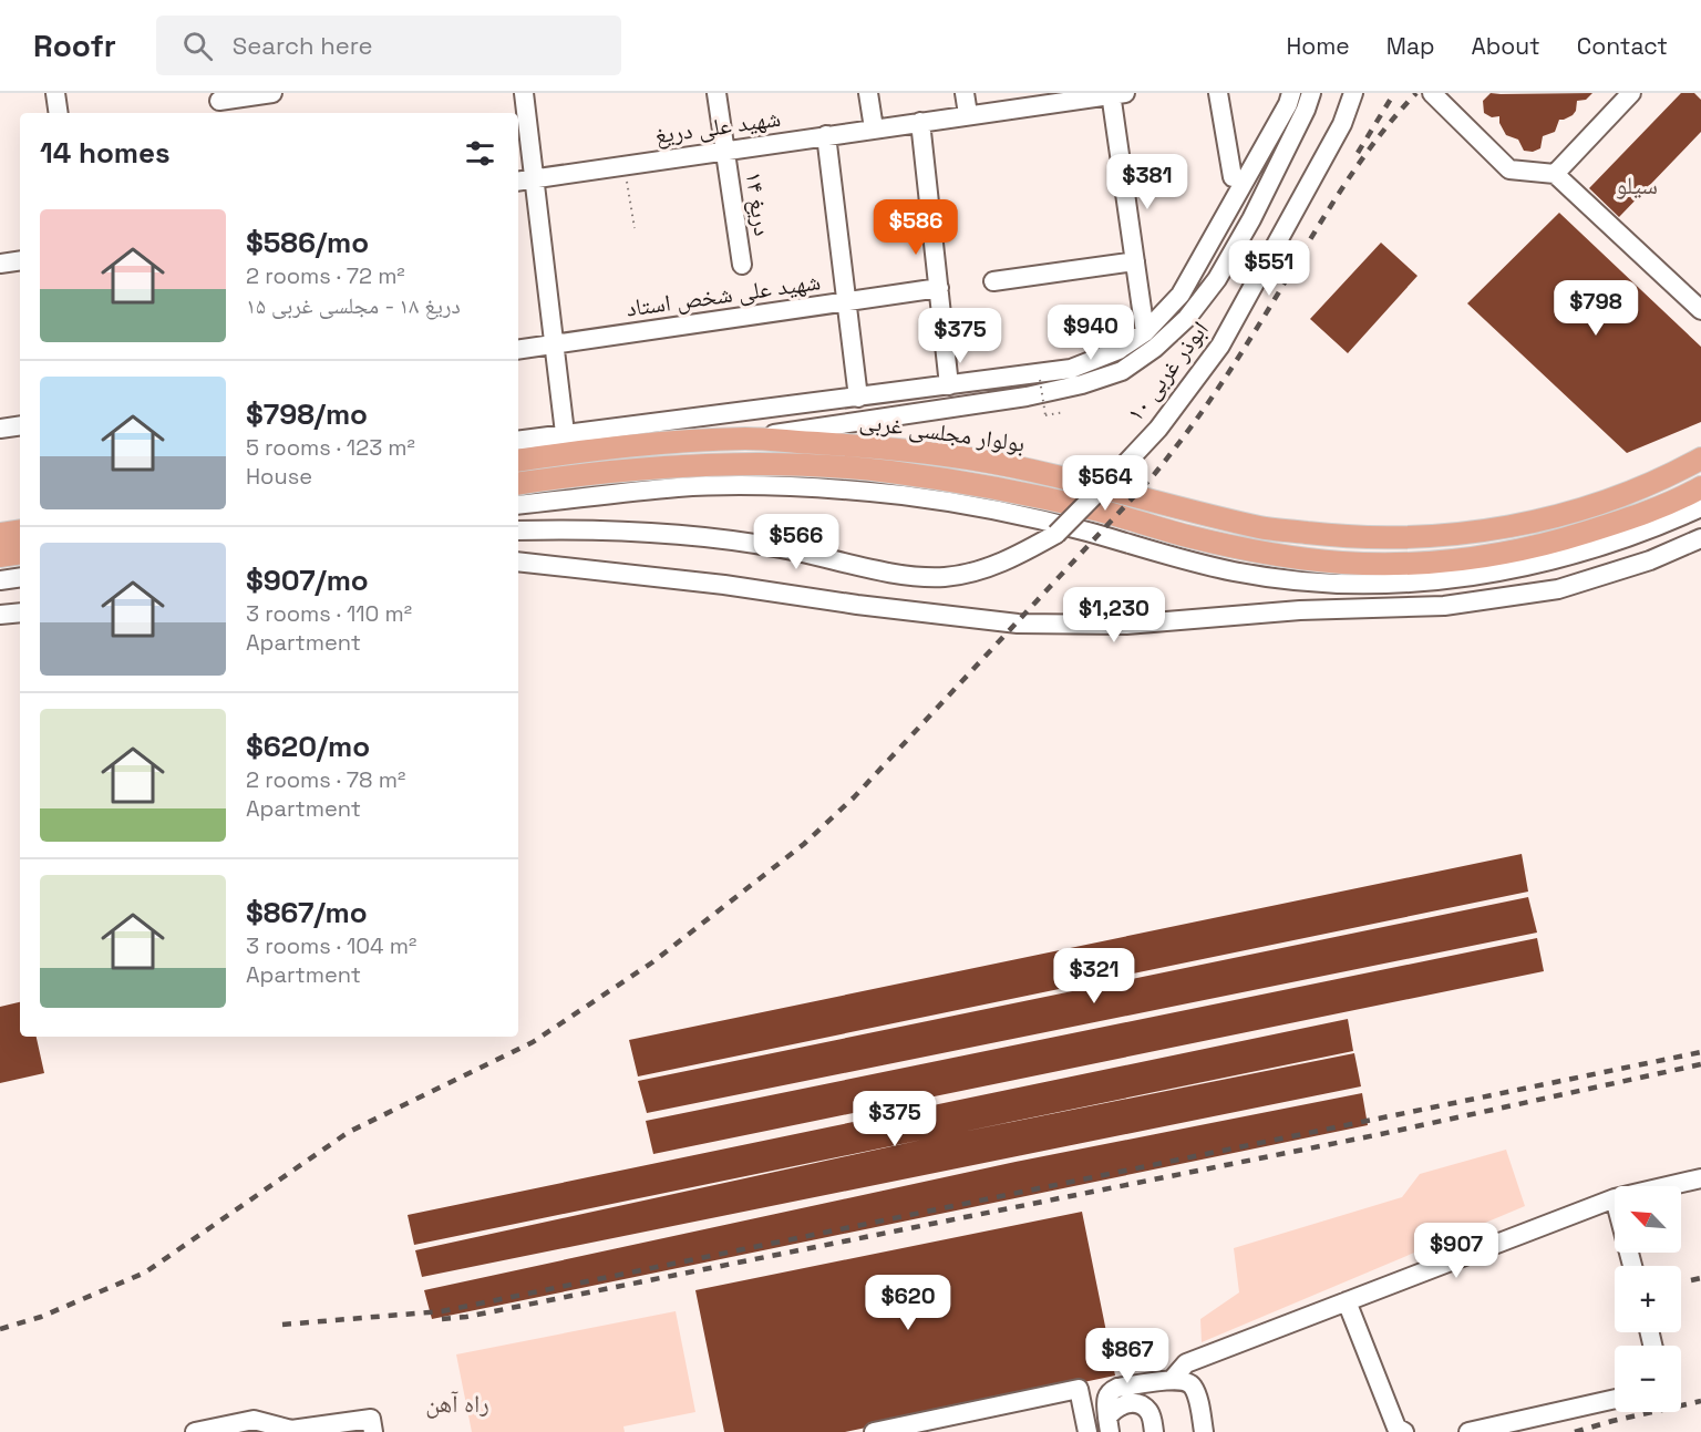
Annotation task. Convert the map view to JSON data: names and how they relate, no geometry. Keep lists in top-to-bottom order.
{
  "streets": {
    "main road": ["بولوار مجلسی غربی"],
    "street": [
      "شهید علی دریغ",
      "دریغ ۱۴",
      "شهید علی شخص استاد",
      "ابوذر غربی ۱۰"
    ]
  },
  "crossings": [
    ["شهید علی دریغ", "دریغ ۱۴"],
    ["ابوذر غربی ۱۰", "بولوار مجلسی غربی"]
  ],
  "districts": ["سیلو", "راه آهن"],
  "north": "top left",
  "page": {
    "header": "Roofr",
    "search": "Search here",
    "nav": [
      "Home",
      "Map",
      "About",
      "Contact"
    ],
    "heading": "14 homes",
    "price": [
      "$381",
      "$586",
      "$551",
      "$798",
      "$940",
      "$375",
      "$564",
      "$566",
      "$1,230",
      "$321",
      "$375",
      "$907",
      "$620",
      "$867"
    ],
    "list": [
      {
        "name": "$586/mo",
        "note": "2 rooms · 72 m² · دریغ ۱۸ - مجلسی غربی ۱۵"
      },
      {
        "name": "$798/mo",
        "note": "5 rooms · 123 m² · House"
      },
      {
        "name": "$907/mo",
        "note": "3 rooms · 110 m² · Apartment"
      },
      {
        "name": "$620/mo",
        "note": "2 rooms · 78 m² · Apartment"
      },
      {
        "name": "$867/mo",
        "note": "3 rooms · 104 m² · Apartment"
      }
    ],
    "map_buttons": ["+", "−"]
  }
}
